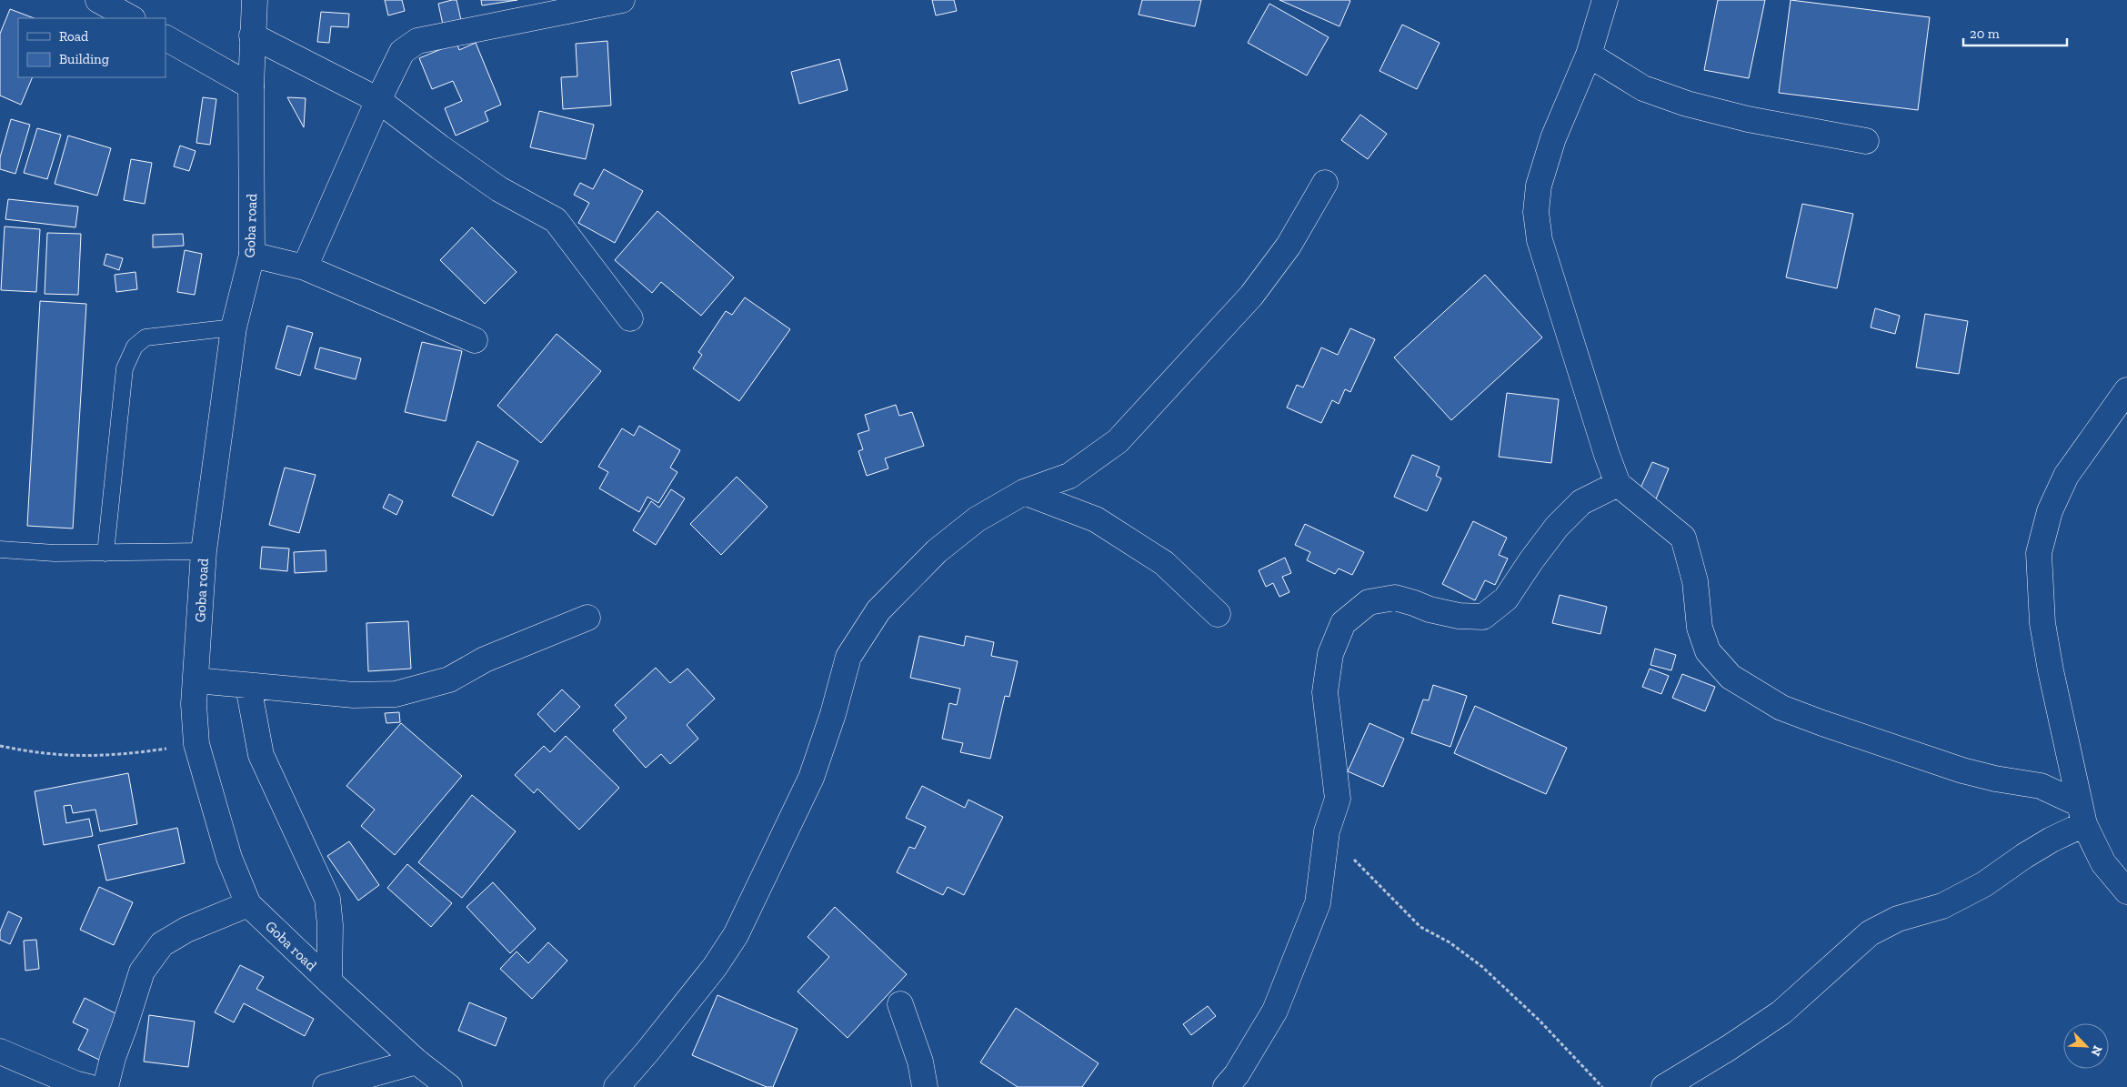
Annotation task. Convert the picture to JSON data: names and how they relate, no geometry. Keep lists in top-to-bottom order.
{
  "streets": {
    "street": ["Goba road"]
  },
  "legend": ["Road", "Building"],
  "scale_bar": "20 m",
  "north": "bottom right"
}
